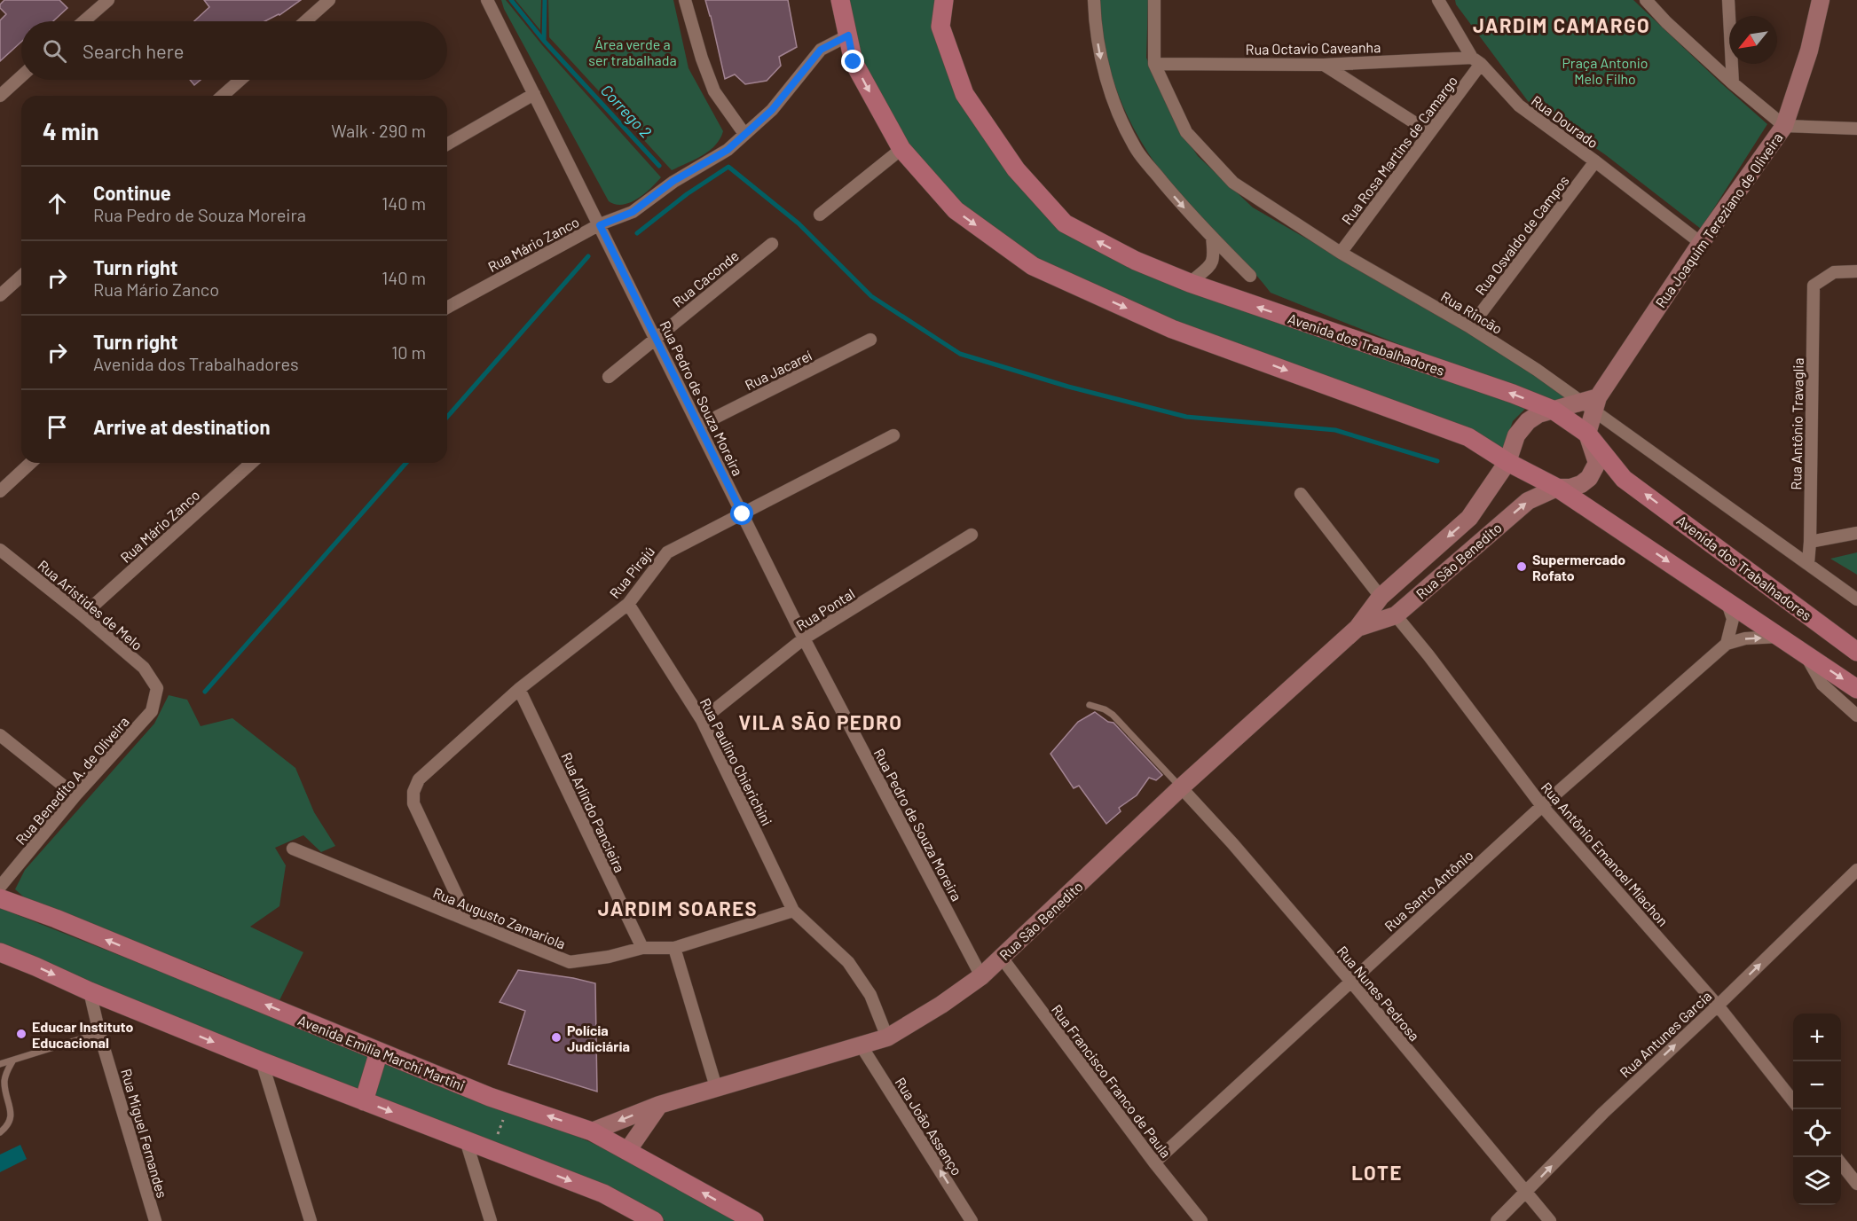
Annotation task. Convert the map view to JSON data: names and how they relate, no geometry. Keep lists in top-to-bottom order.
{
  "streets": {
    "main road": [
      "Rua Joaquim Tereziano de Oliveira",
      "Avenida dos Trabalhadores",
      "Rua São Benedito",
      "Avenida Emília Marchi Martini"
    ],
    "street": [
      "Rua Octavio Caveanha",
      "Rua Dourado",
      "Rua Rosa Martins de Camargo",
      "Rua Osvaldo de Campos",
      "Rua Mário Zanco",
      "Rua Caconde",
      "Rua Rincão",
      "Rua Jacareí",
      "Rua Pedro de Souza Moreira",
      "Rua Antônio Travaglia",
      "Rua Pirajú",
      "Rua Aristides de Melo",
      "Rua Pontal",
      "Rua Paulino Chierichini",
      "Rua Benedito A. de Oliveira",
      "Rua Arlindo Pancieira",
      "Rua Antônio Emanoel Miachon",
      "Rua Santo Antônio",
      "Rua Augusto Zamariola",
      "Rua Nunes Pedrosa",
      "Rua Antunes Garcia",
      "Rua Francisco Franco de Paula",
      "Rua João Assenço",
      "Rua Miguel Fernandes"
    ]
  },
  "crossings": [
    ["Rua Octavio Caveanha", "Rua Dourado"],
    ["Rua Octavio Caveanha", "Rua Rosa Martins de Camargo"],
    ["Rua Octavio Caveanha", "Rua Rincão"],
    ["Rua Dourado", "Rua Rosa Martins de Camargo"],
    ["Rua Dourado", "Rua Joaquim Tereziano de Oliveira"],
    ["Rua Dourado", "Rua Osvaldo de Campos"],
    ["Rua Rosa Martins de Camargo", "Rua Rincão"],
    ["Rua Joaquim Tereziano de Oliveira", "Rua Rincão"],
    ["Rua Joaquim Tereziano de Oliveira", "Avenida dos Trabalhadores"],
    ["Rua Joaquim Tereziano de Oliveira", "Rua São Benedito"],
    ["Rua Osvaldo de Campos", "Rua Rincão"],
    ["Rua Mário Zanco", "Rua Pedro de Souza Moreira"],
    ["Rua Mário Zanco", "Rua Aristides de Melo"],
    ["Rua Caconde", "Rua Pedro de Souza Moreira"],
    ["Rua Rincão", "Rua Antônio Travaglia"],
    ["Avenida dos Trabalhadores", "Rua São Benedito"],
    ["Rua Jacareí", "Rua Pedro de Souza Moreira"],
    ["Rua Pedro de Souza Moreira", "Rua São Benedito"],
    ["Rua Pedro de Souza Moreira", "Rua Pirajú"],
    ["Rua Pedro de Souza Moreira", "Rua Pontal"],
    ["Rua São Benedito", "Rua Antônio Emanoel Miachon"],
    ["Rua São Benedito", "Rua Nunes Pedrosa"],
    ["Rua São Benedito", "Avenida Emília Marchi Martini"],
    ["Rua São Benedito", "Rua Francisco Franco de Paula"],
    ["Rua São Benedito", "Rua João Assenço"],
    ["Rua Pirajú", "Rua Paulino Chierichini"],
    ["Rua Pirajú", "Rua Arlindo Pancieira"],
    ["Rua Pirajú", "Rua Augusto Zamariola"],
    ["Rua Aristides de Melo", "Rua Benedito A. de Oliveira"],
    ["Rua Pontal", "Rua Paulino Chierichini"],
    ["Rua Paulino Chierichini", "Rua Augusto Zamariola"],
    ["Rua Arlindo Pancieira", "Rua Augusto Zamariola"],
    ["Rua Antônio Emanoel Miachon", "Rua Santo Antônio"],
    ["Rua Antônio Emanoel Miachon", "Rua Antunes Garcia"],
    ["Rua Santo Antônio", "Rua Nunes Pedrosa"],
    ["Rua Santo Antônio", "Rua Francisco Franco de Paula"],
    ["Rua Nunes Pedrosa", "Rua Antunes Garcia"]
  ],
  "one_way": ["Rua Antunes Garcia", "Rua João Assenço"],
  "districts": [
    "JARDIM CAMARGO",
    "VILA SÃO PEDRO",
    "JARDIM SOARES",
    "LOTE"
  ],
  "water": ["Corrego 2"],
  "parks": ["Área verde a ser trabalhada", "Praça Antonio Melo Filho"],
  "places": ["Supermercado Rofato", "Educar Instituto Educacional", "Polícia Judiciária"],
  "north": "bottom left",
  "page": {
    "search": "Search here",
    "heading": ["4 min", "Walk · 290 m"],
    "list": [
      ["Continue", "Rua Pedro de Souza Moreira", "140 m"],
      ["Turn right", "Rua Mário Zanco", "140 m"],
      ["Turn right", "Avenida dos Trabalhadores", "10 m"],
      "Arrive at destination"
    ],
    "map_buttons": ["+", "−"]
  }
}
